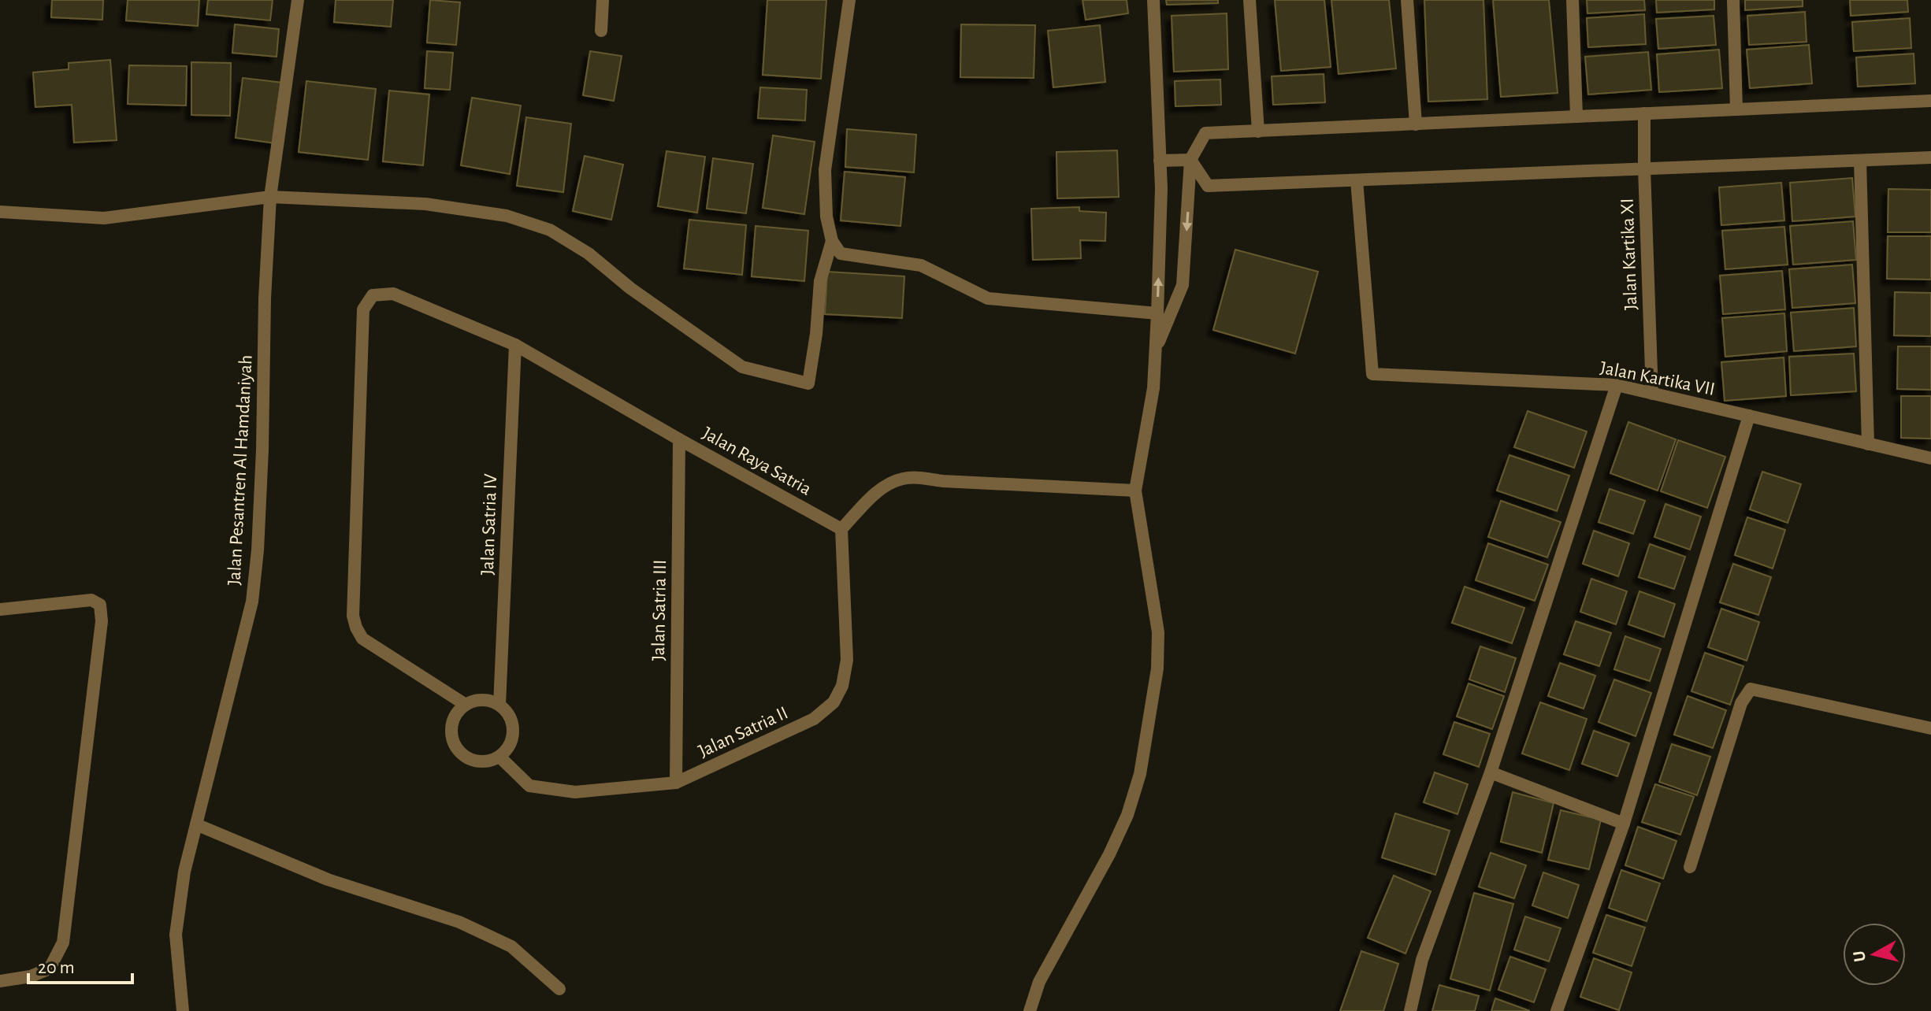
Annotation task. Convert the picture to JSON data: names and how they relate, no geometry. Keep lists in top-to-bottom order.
{
  "streets": {
    "street": [
      "Jalan Kartika XI",
      "Jalan Kartika VII",
      "Jalan Raya Satria",
      "Jalan Pesantren Al Hamdaniyah",
      "Jalan Satria IV",
      "Jalan Satria III",
      "Jalan Satria II"
    ]
  },
  "crossings": [
    ["Jalan Kartika XI", "Jalan Kartika VII"],
    ["Jalan Raya Satria", "Jalan Satria IV"],
    ["Jalan Raya Satria", "Jalan Satria III"],
    ["Jalan Raya Satria", "Jalan Satria II"],
    ["Jalan Satria IV", "Jalan Satria II"],
    ["Jalan Satria III", "Jalan Satria II"]
  ],
  "scale_bar": "20 m",
  "north": "left"
}
